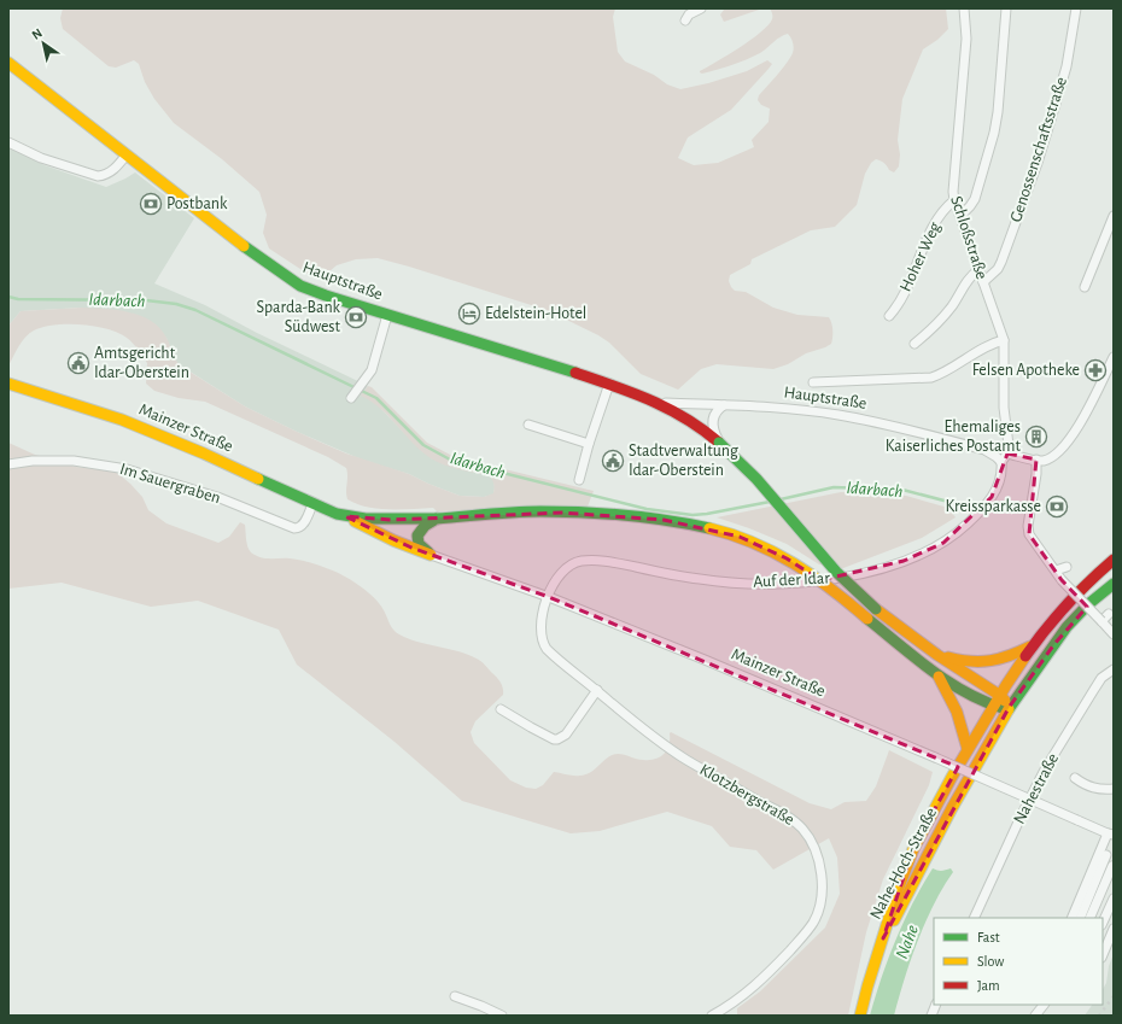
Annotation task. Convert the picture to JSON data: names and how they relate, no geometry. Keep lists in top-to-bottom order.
{
  "streets": {
    "main road": ["Hauptstraße", "Mainzer Straße", "Nahe-Hoch-Straße"],
    "street": [
      "Genossenschaftsstraße",
      "Schloßstraße",
      "Hoher Weg",
      "Im Sauergraben",
      "Auf der Idar",
      "Nahestraße",
      "Klotzbergstraße"
    ]
  },
  "crossings": [
    ["Genossenschaftsstraße", "Schloßstraße"],
    ["Schloßstraße", "Hoher Weg"],
    ["Hauptstraße", "Auf der Idar"],
    ["Mainzer Straße", "Im Sauergraben"],
    ["Mainzer Straße", "Auf der Idar"],
    ["Mainzer Straße", "Klotzbergstraße"],
    ["Auf der Idar", "Klotzbergstraße"]
  ],
  "water": ["Idarbach", "Nahe"],
  "places": {
    "bank": ["Postbank", "Sparda-Bank Südwest", "Kreissparkasse"],
    "hotel": ["Edelstein-Hotel"],
    "public building": ["Amtsgericht Idar-Oberstein", "Stadtverwaltung Idar-Oberstein"],
    "pharmacy": ["Felsen Apotheke"],
    "building": ["Ehemaliges Kaiserliches Postamt"]
  },
  "legend": ["Fast", "Slow", "Jam"],
  "north": "top left"
}
